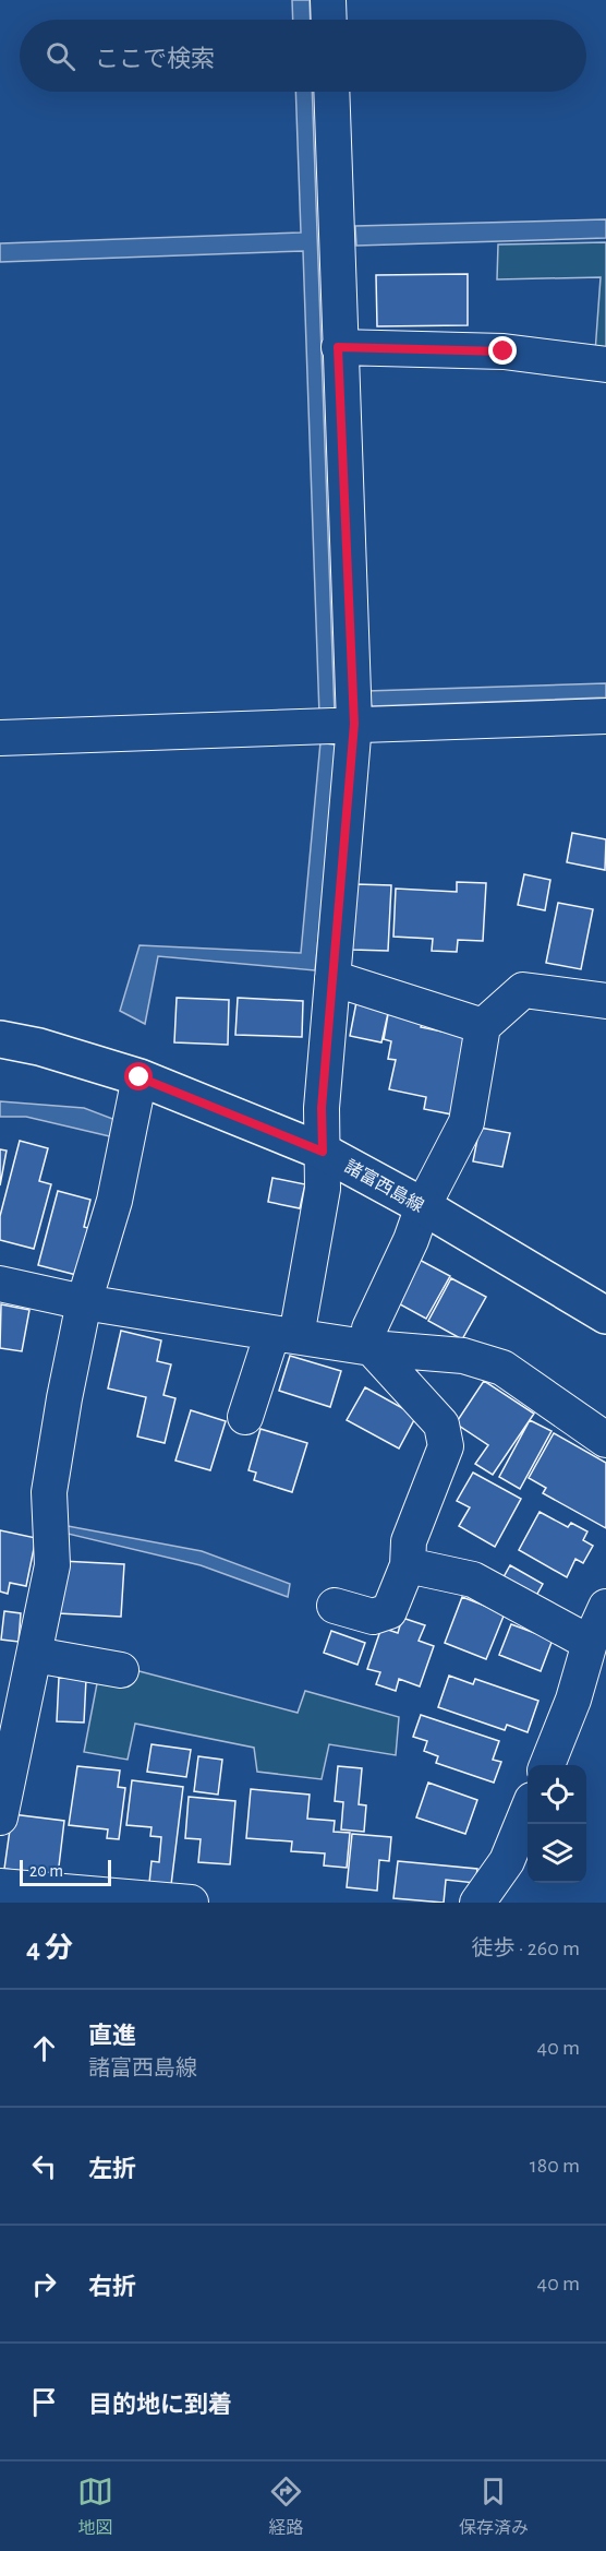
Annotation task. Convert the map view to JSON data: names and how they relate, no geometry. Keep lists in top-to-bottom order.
{
  "streets": {
    "main road": ["諸富西島線"]
  },
  "scale_bar": "20 m",
  "page": {
    "search": "ここで検索",
    "scale": "20 m",
    "heading": ["4 分", "徒歩 · 260 m"],
    "list": [
      ["直進", "諸富西島線", "40 m"],
      ["左折", "180 m"],
      ["右折", "40 m"],
      "目的地に到着"
    ],
    "nav": ["地図", "経路", "保存済み"]
  }
}
